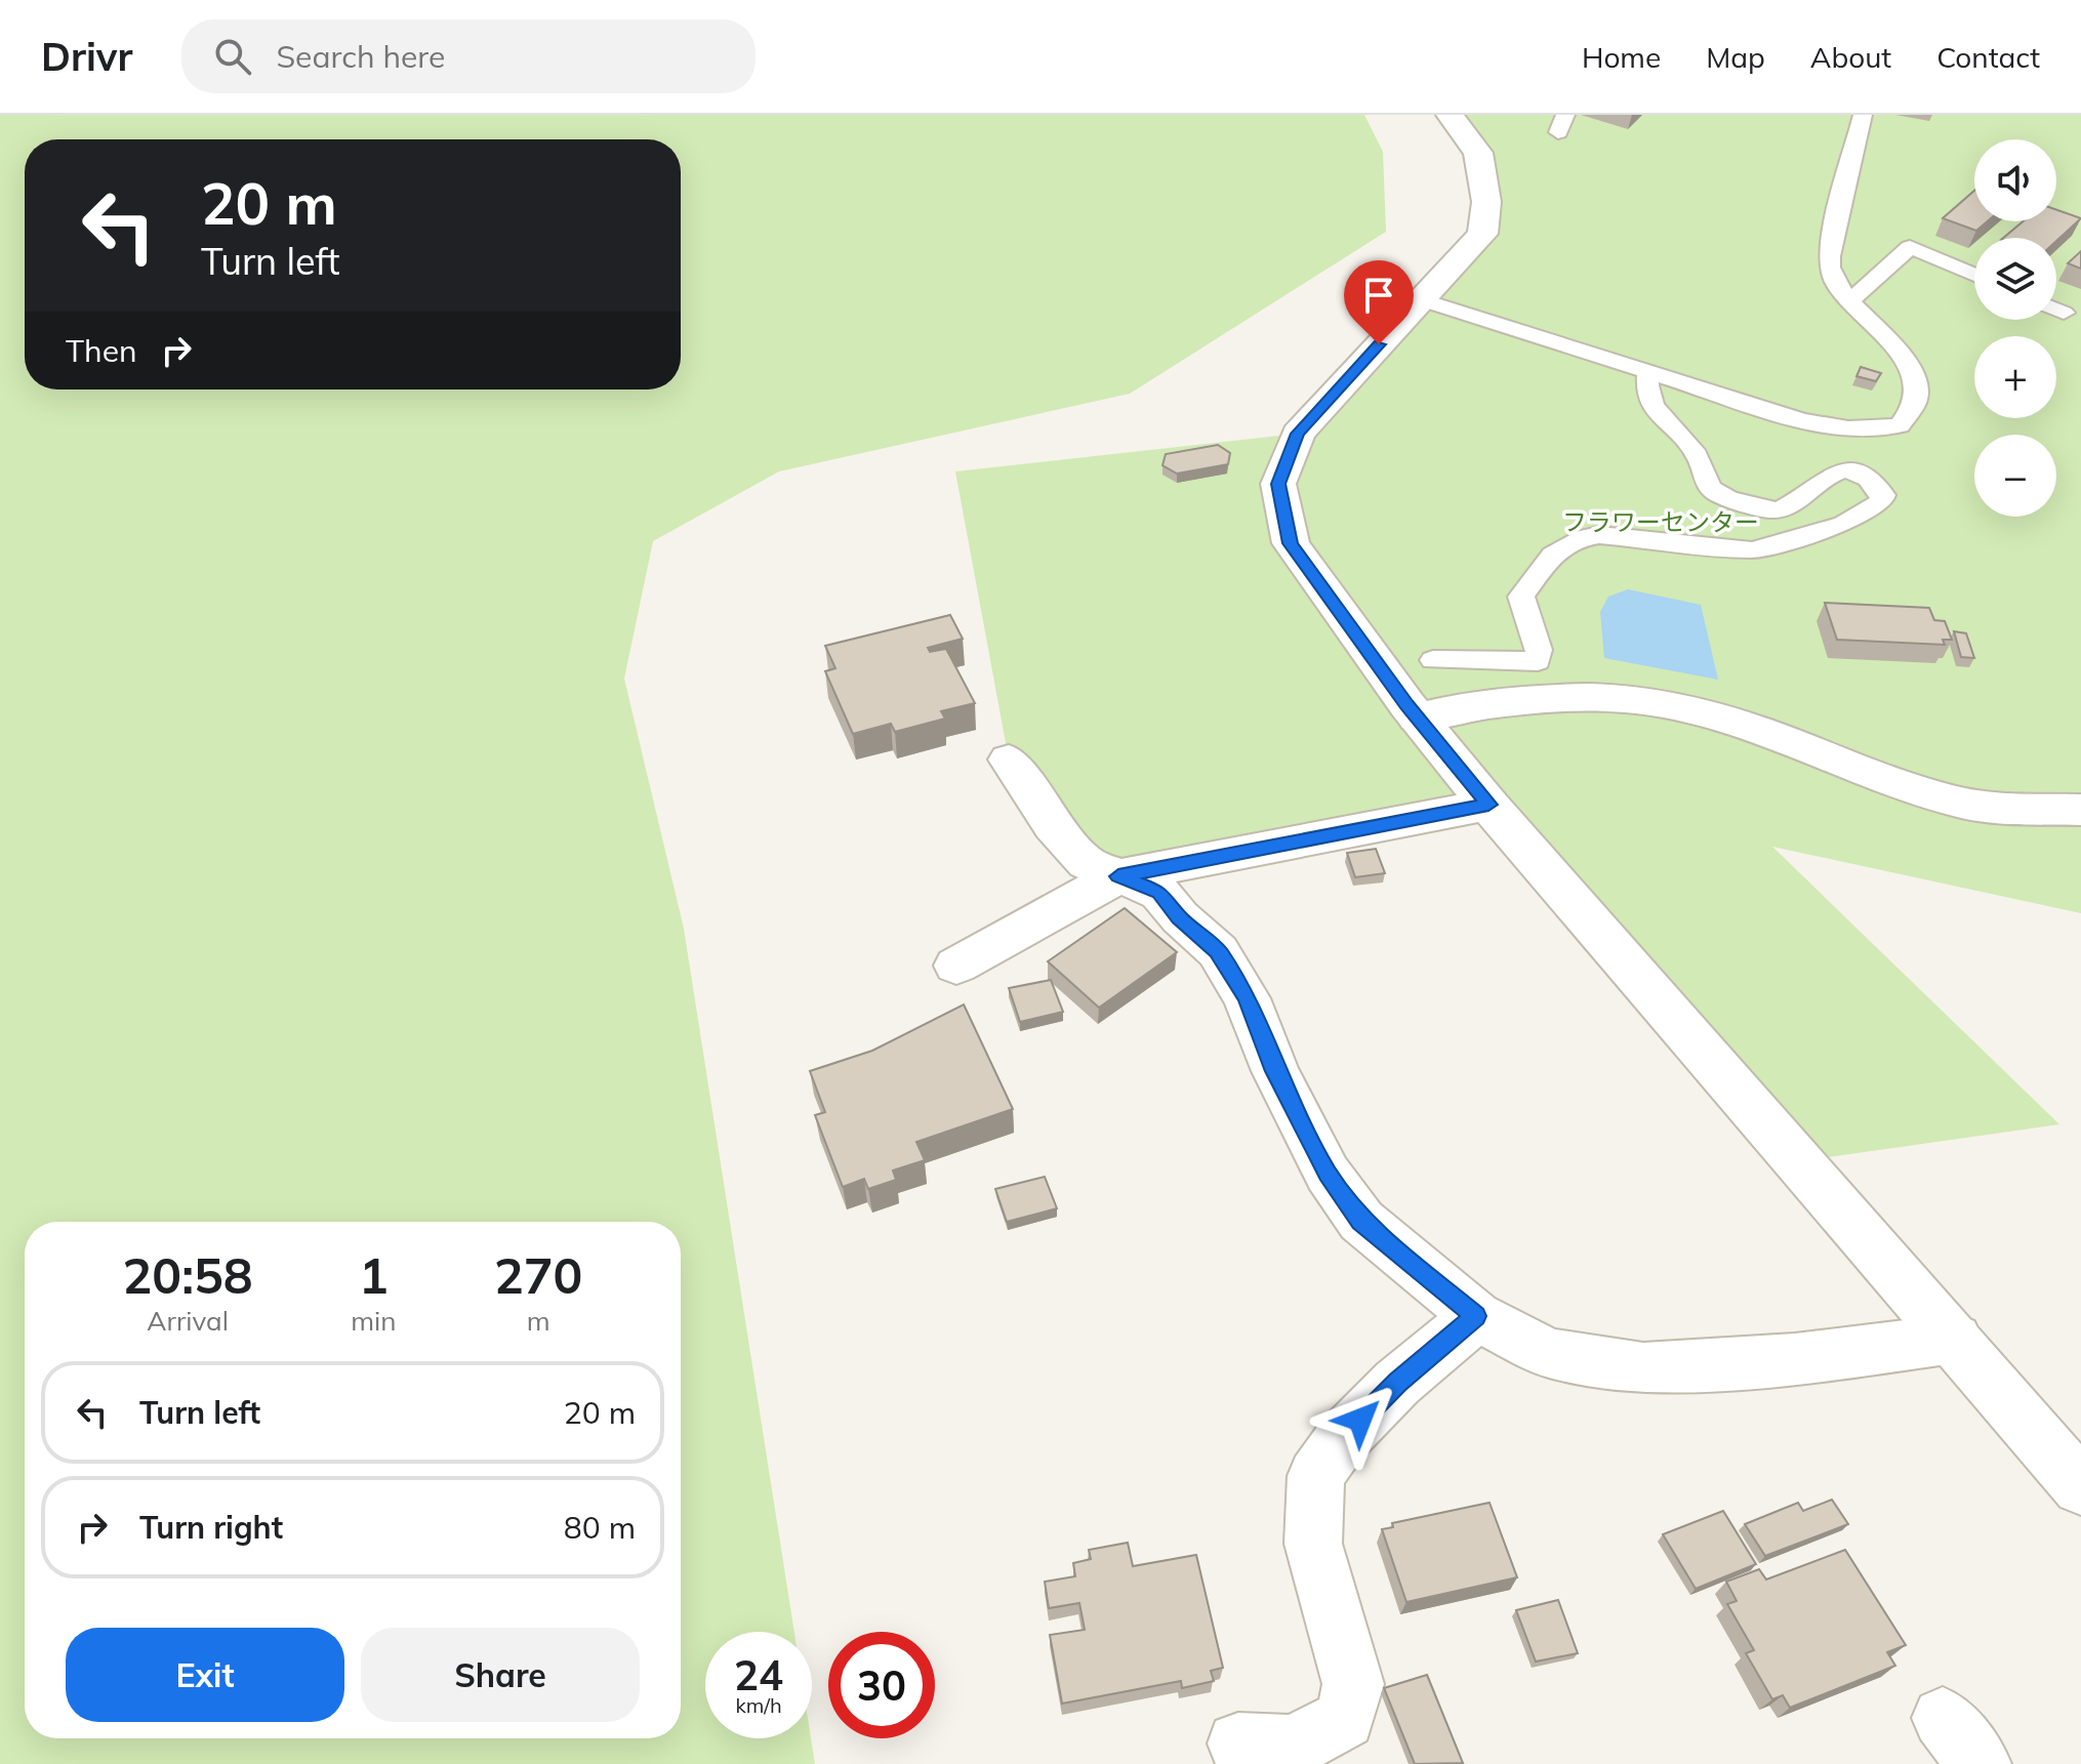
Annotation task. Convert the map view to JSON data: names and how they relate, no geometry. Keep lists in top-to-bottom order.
{
  "parks": ["フラワーセンター"],
  "page": {
    "header": "Drivr",
    "search": "Search here",
    "nav": [
      "Home",
      "Map",
      "About",
      "Contact"
    ],
    "map_buttons": ["+", "−"],
    "turn": ["20 m", "Turn left"],
    "then": "Then",
    "eta": [
      "20:58",
      "Arrival",
      "1",
      "min",
      "270",
      "m"
    ],
    "list": [
      {
        "name": "Turn left",
        "value": "20 m"
      },
      {
        "name": "Turn right",
        "value": "80 m"
      }
    ],
    "buttons": ["Exit", "Share"],
    "speed": "24 km/h",
    "limit": "30"
  }
}
